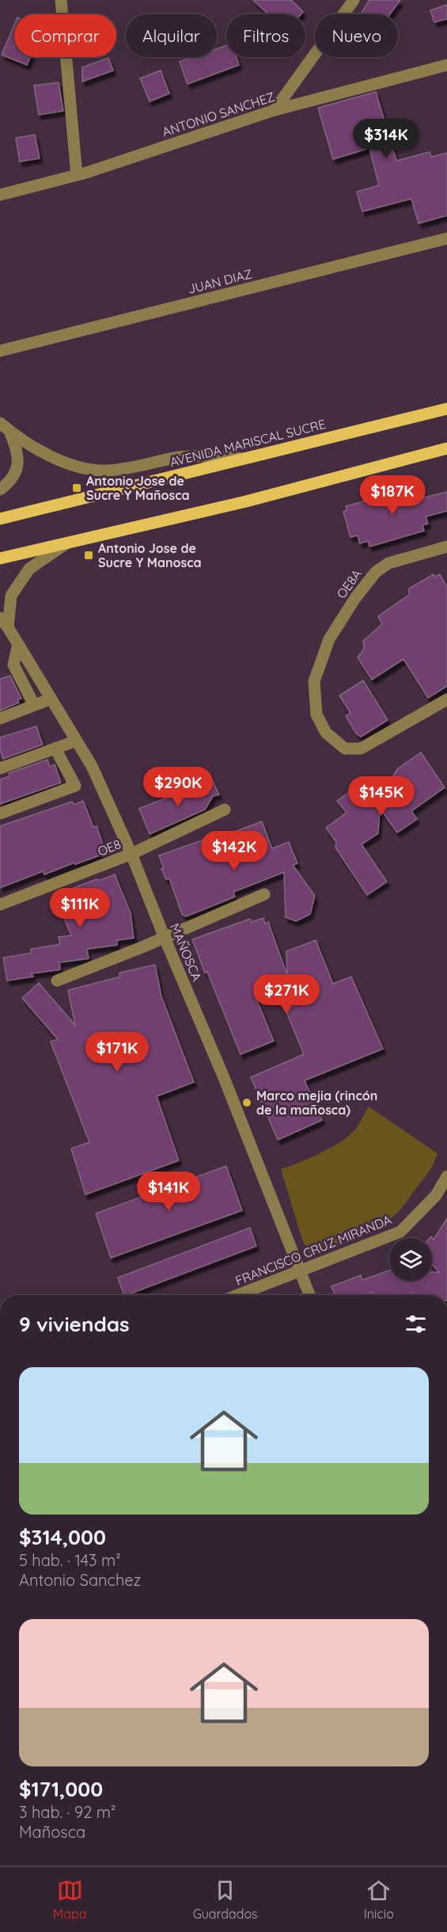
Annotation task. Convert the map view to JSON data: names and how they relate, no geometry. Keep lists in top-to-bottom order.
{
  "streets": {
    "main road": ["AVENIDA MARISCAL SUCRE"],
    "street": [
      "ANTONIO SANCHEZ",
      "JUAN DIAZ",
      "OE8A",
      "OE8",
      "MAÑOSCA",
      "FRANCISCO CRUZ MIRANDA"
    ]
  },
  "crossings": [
    ["OE8", "MAÑOSCA"],
    ["MAÑOSCA", "FRANCISCO CRUZ MIRANDA"]
  ],
  "places": {
    "transit": ["Antonio Jose de Sucre Y Mañosca", "Antonio Jose de Sucre Y Manosca"],
    "other": ["Marco mejia (rincón de la mañosca)"]
  },
  "page": {
    "chip": [
      "Comprar",
      "Alquilar",
      "Filtros",
      "Nuevo"
    ],
    "price": [
      "$314K",
      "$187K",
      "$290K",
      "$145K",
      "$142K",
      "$111K",
      "$271K",
      "$171K",
      "$141K"
    ],
    "heading": "9 viviendas",
    "list": [
      {
        "name": "$314,000",
        "note": "5 hab. · 143 m² · Antonio Sanchez"
      },
      {
        "name": "$171,000",
        "note": "3 hab. · 92 m² · Mañosca"
      }
    ],
    "tabs": ["Mapa", "Guardados", "Inicio"]
  }
}
